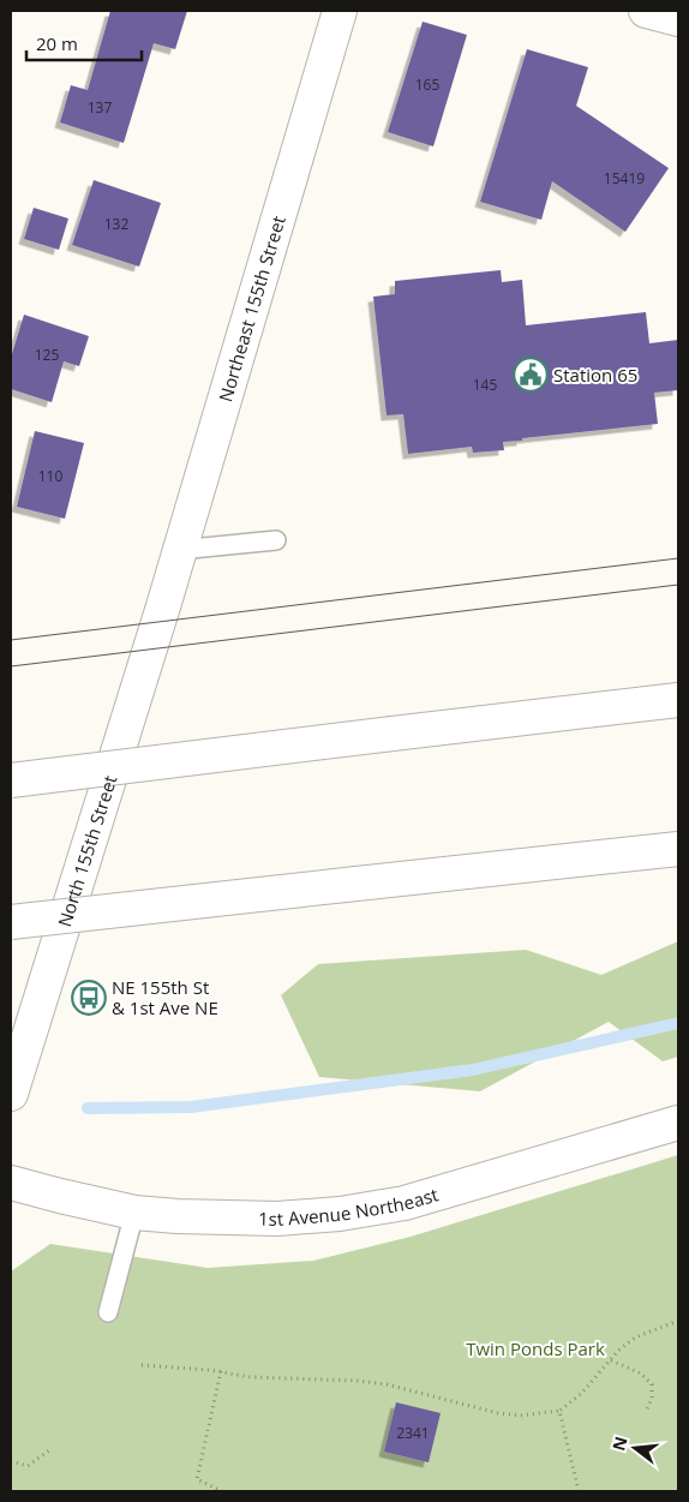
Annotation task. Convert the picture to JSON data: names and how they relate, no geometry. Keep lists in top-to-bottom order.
{
  "streets": {
    "main road": ["Northeast 155th Street", "North 155th Street", "1st Avenue Northeast"]
  },
  "crossings": [
    ["Northeast 155th Street", "North 155th Street"]
  ],
  "parks": ["Twin Ponds Park"],
  "places": {
    "public building": ["Station 65"],
    "bus stop": ["NE 155th St & 1st Ave NE"]
  },
  "house_numbers": [
    "165",
    "137",
    "15419",
    "132",
    "125",
    "145",
    "110",
    "2341"
  ],
  "scale_bar": "20 m",
  "north": "left"
}
